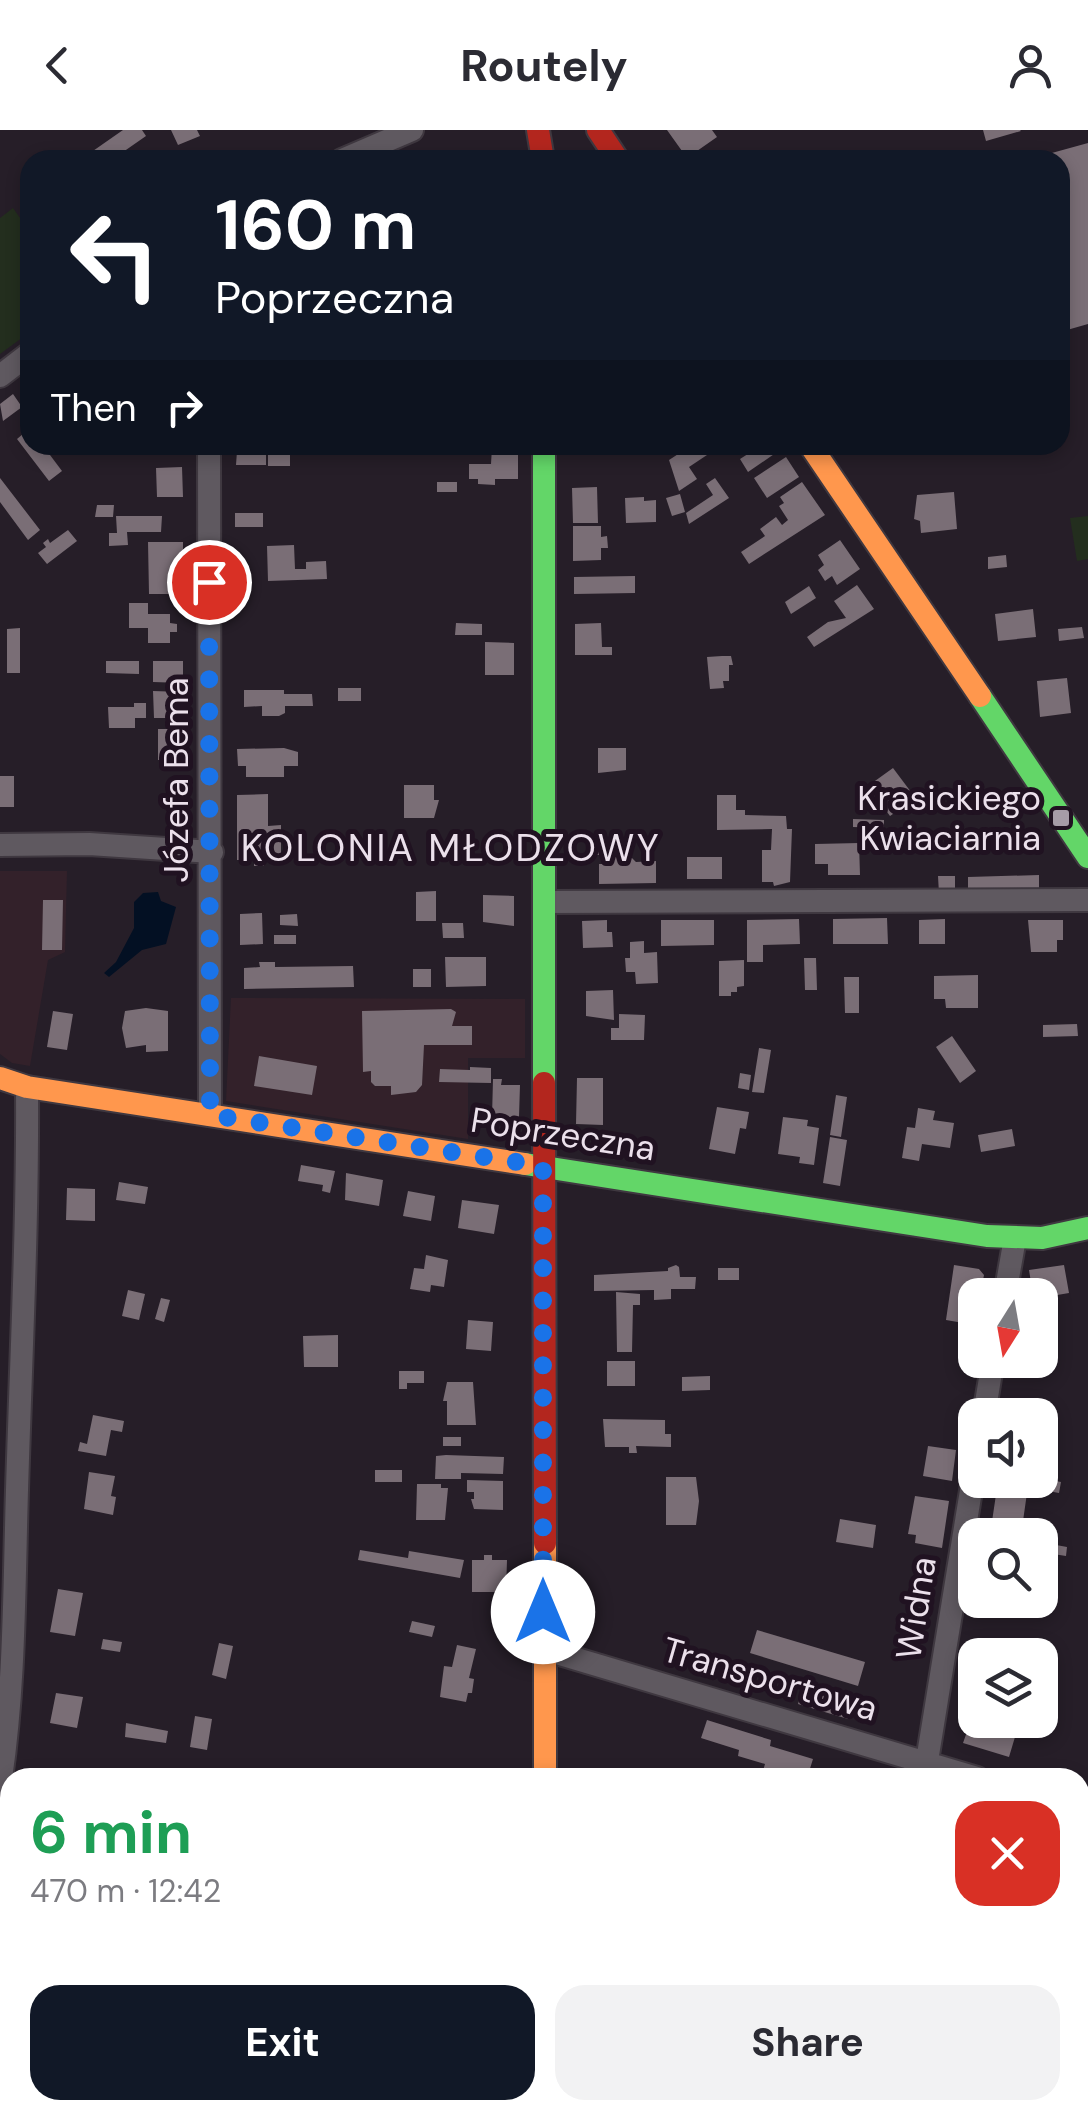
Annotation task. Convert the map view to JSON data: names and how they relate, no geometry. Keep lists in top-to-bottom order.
{
  "streets": {
    "street": [
      "Józefa Bema",
      "Poprzeczna",
      "Widna",
      "Transportowa"
    ]
  },
  "crossings": [
    ["Józefa Bema", "Poprzeczna"],
    ["Widna", "Transportowa"]
  ],
  "districts": ["KOLONIA MŁODZOWY"],
  "places": {
    "transit": ["Krasickiego Kwiaciarnia"]
  },
  "north": "bottom",
  "page": {
    "header": "Routely",
    "turn": ["160 m", "Poprzeczna"],
    "then": "Then",
    "heading": ["6 min", "470 m · 12:42"],
    "buttons": ["Exit", "Share"]
  }
}
